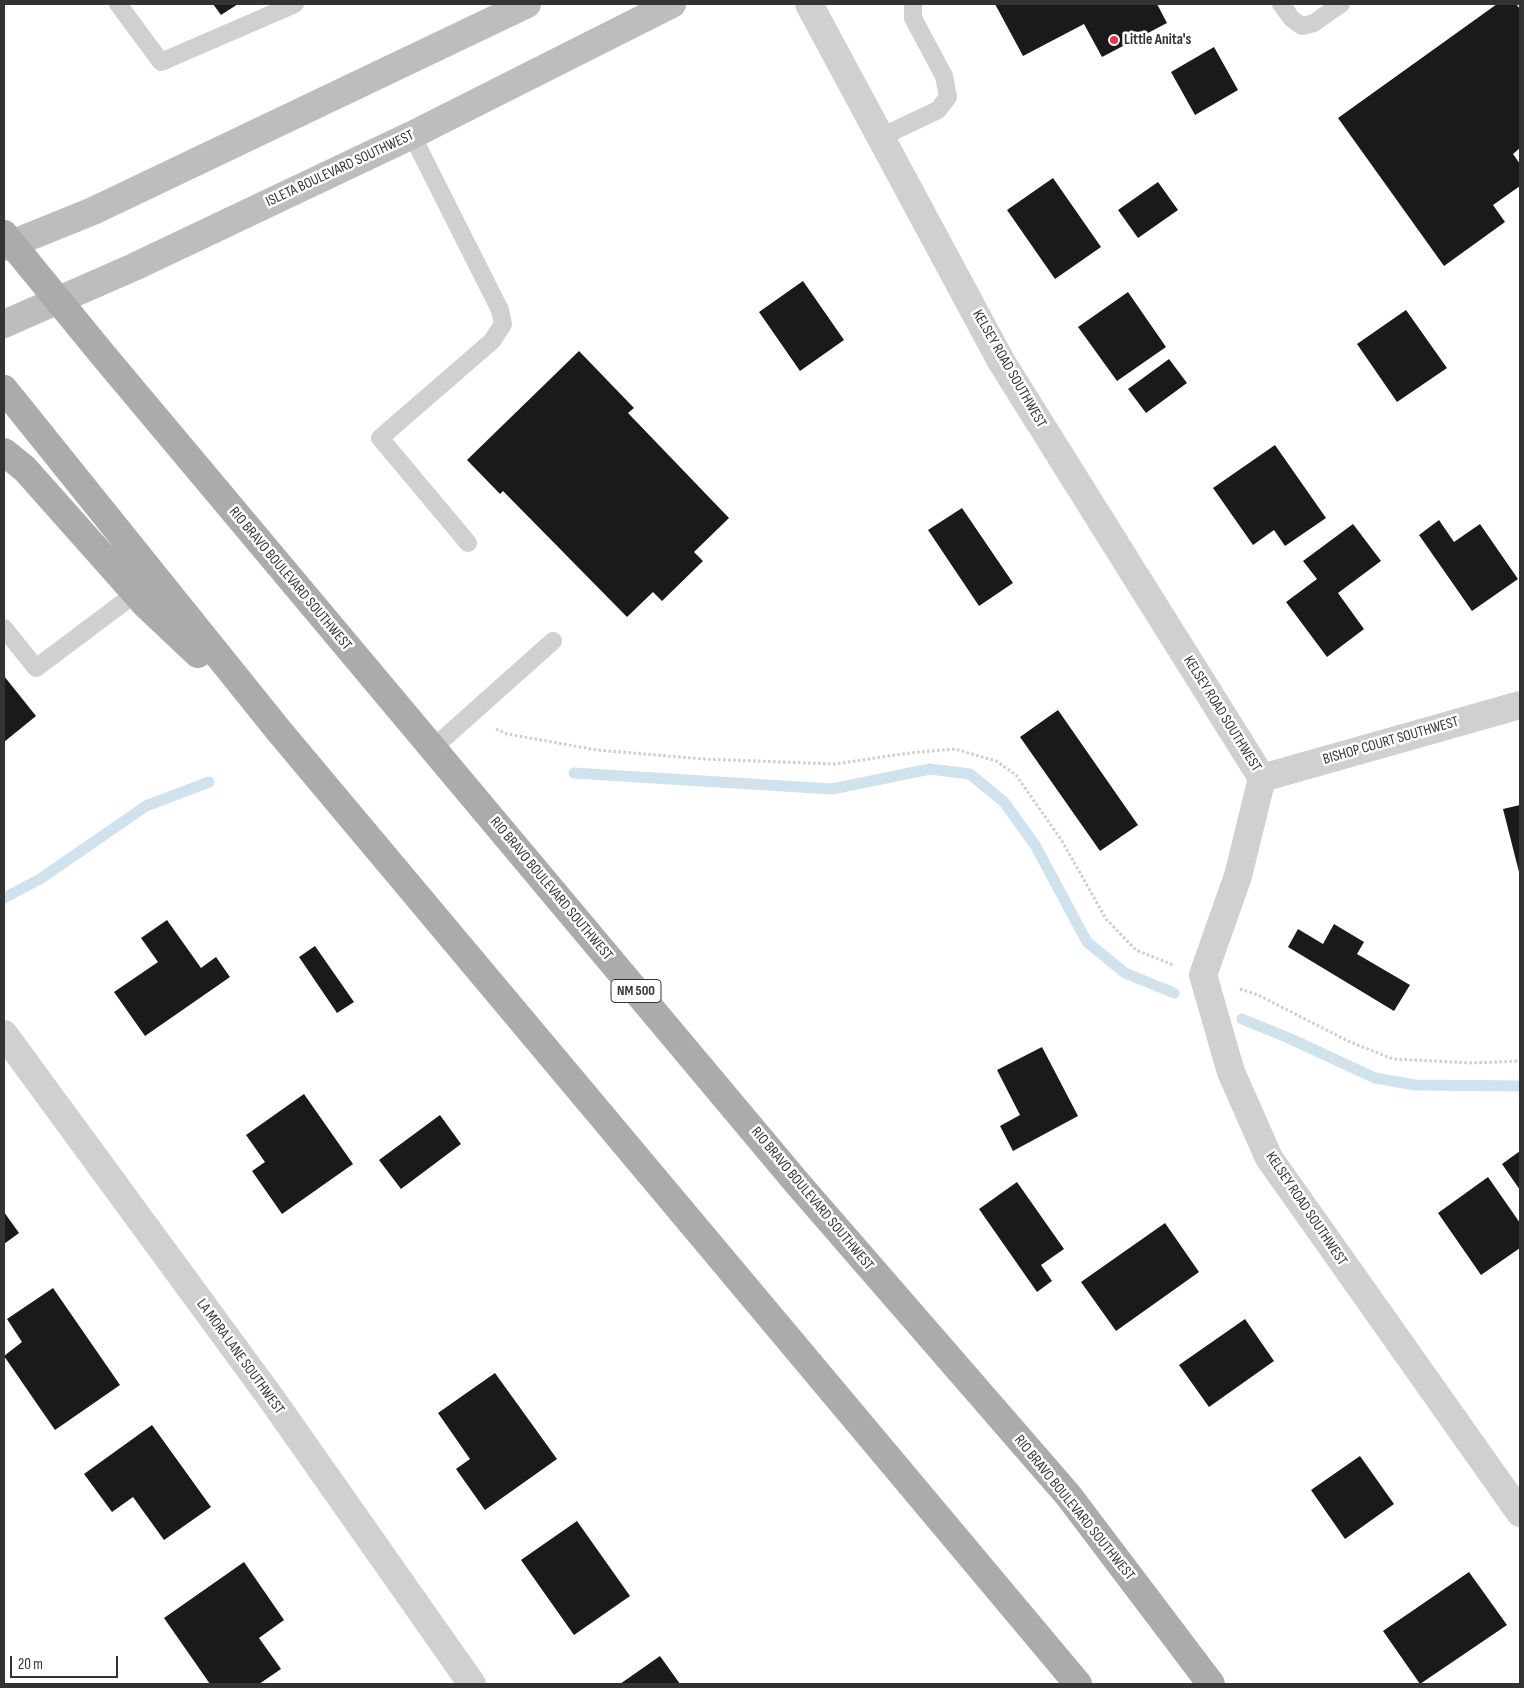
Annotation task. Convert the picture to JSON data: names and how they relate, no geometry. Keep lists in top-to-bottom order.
{
  "streets": {
    "main road": ["ISLETA BOULEVARD SOUTHWEST", "RIO BRAVO BOULEVARD SOUTHWEST", "NM 500"],
    "street": ["KELSEY ROAD SOUTHWEST", "BISHOP COURT SOUTHWEST", "LA MORA LANE SOUTHWEST"]
  },
  "crossings": [
    ["ISLETA BOULEVARD SOUTHWEST", "RIO BRAVO BOULEVARD SOUTHWEST"],
    ["KELSEY ROAD SOUTHWEST", "BISHOP COURT SOUTHWEST"]
  ],
  "places": ["Little Anita's"],
  "scale_bar": "20 m"
}
